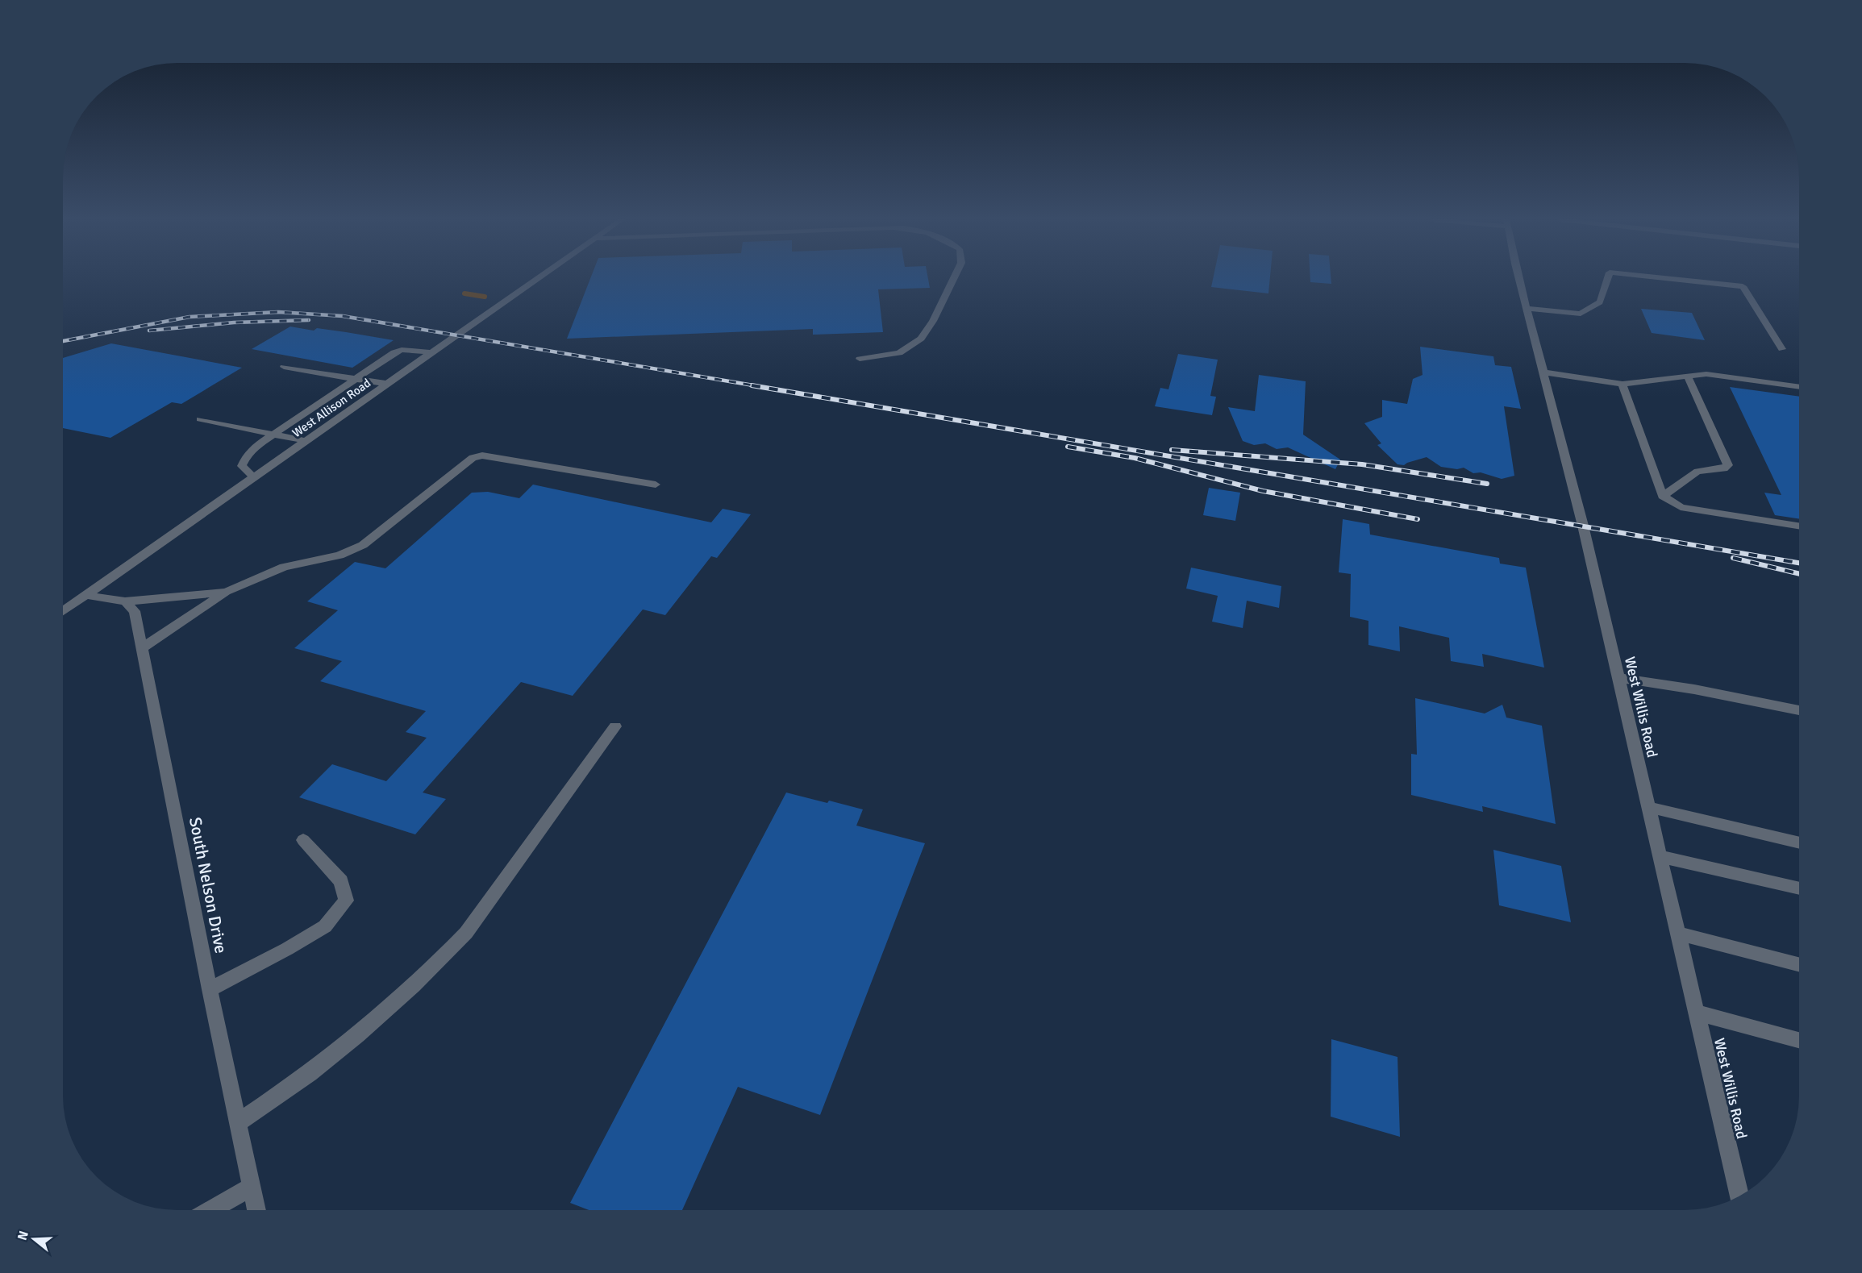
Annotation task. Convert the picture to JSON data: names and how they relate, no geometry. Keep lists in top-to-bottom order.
{
  "streets": {
    "street": ["West Allison Road", "West Willis Road", "South Nelson Drive"]
  },
  "north": "left"
}
